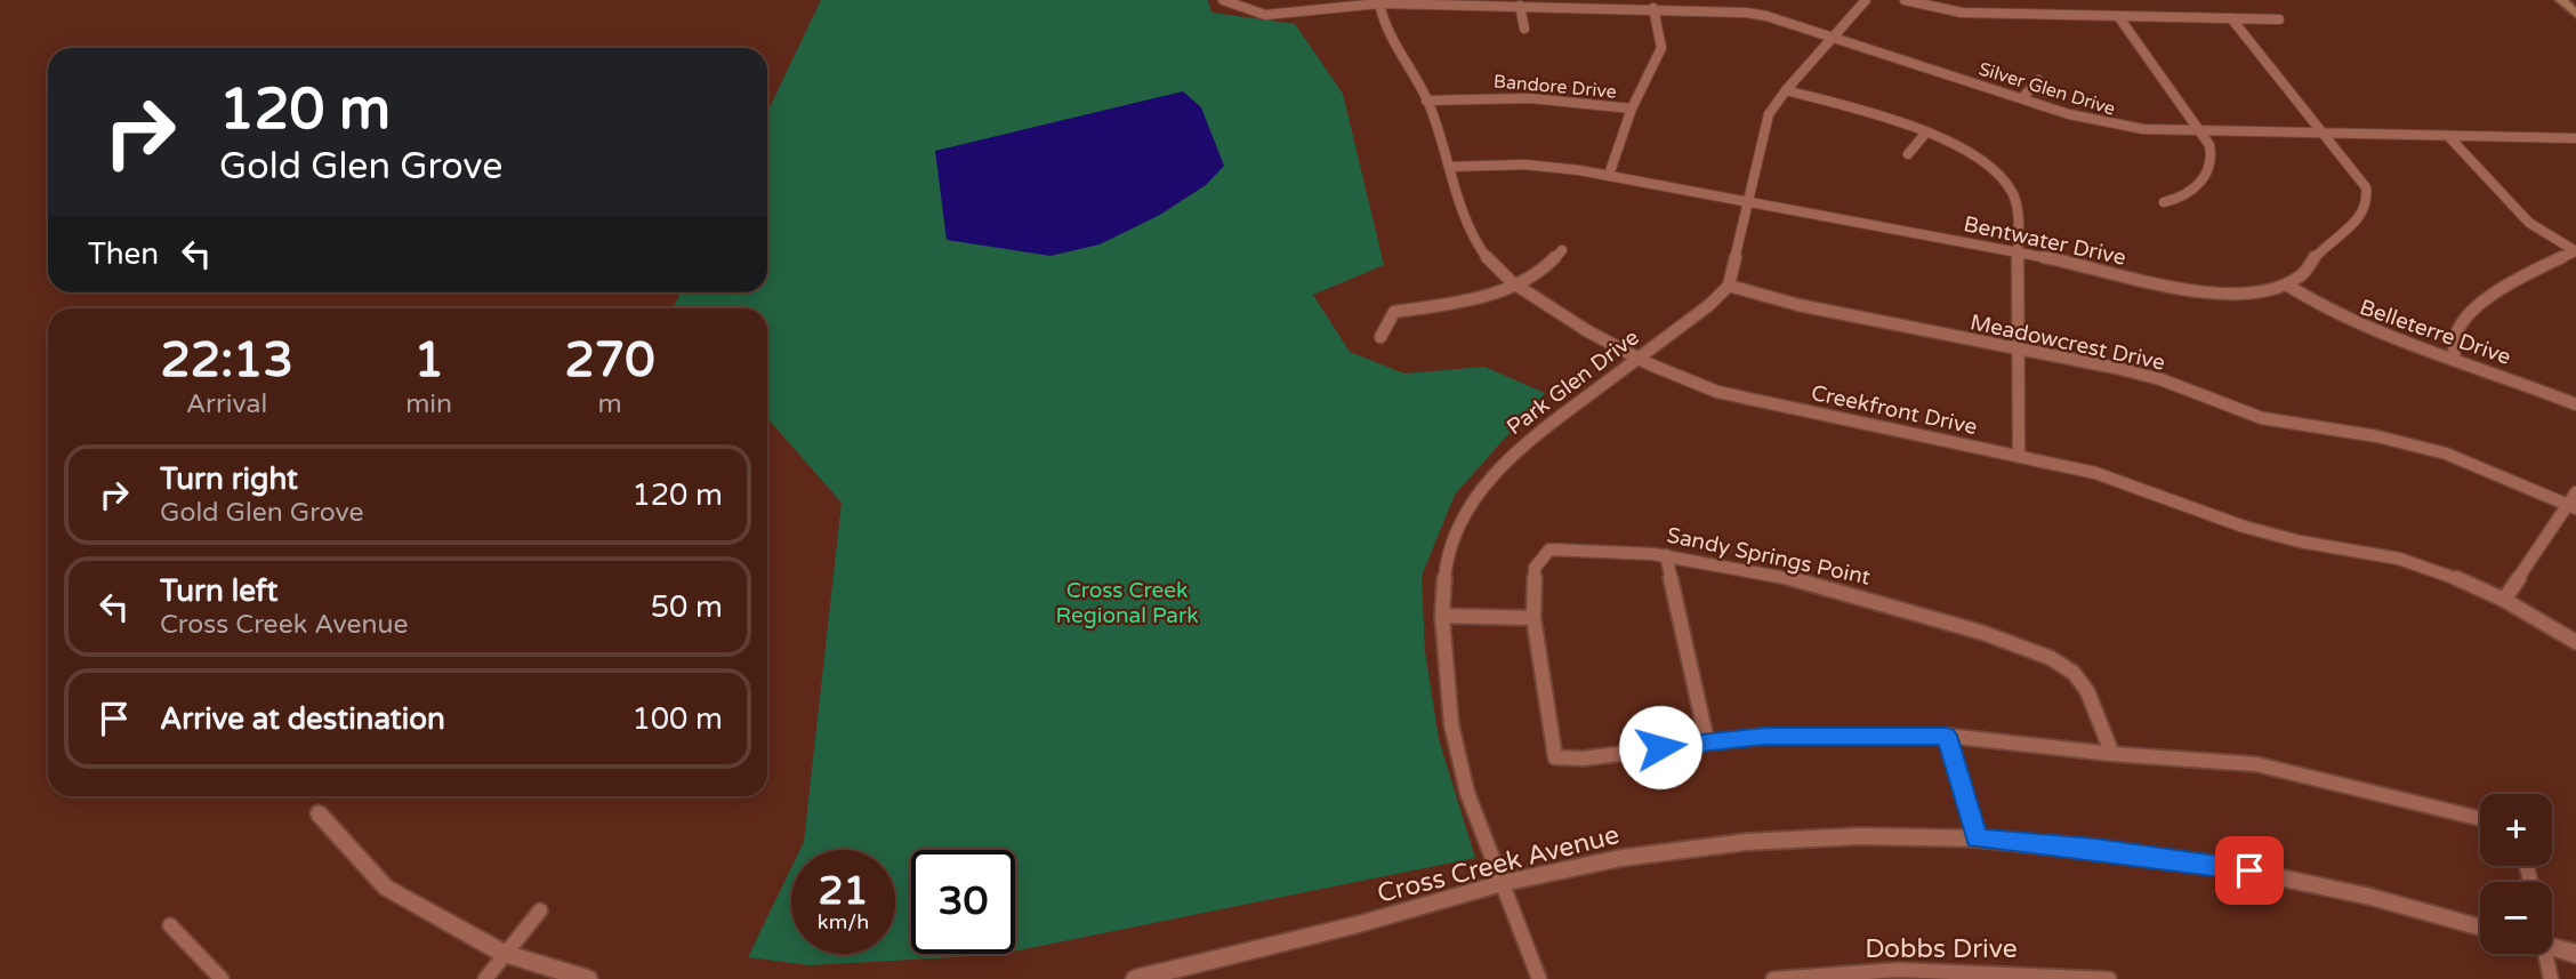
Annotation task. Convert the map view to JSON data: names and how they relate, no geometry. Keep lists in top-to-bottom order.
{
  "streets": {
    "street": [
      "Bandore Drive",
      "Silver Glen Drive",
      "Bentwater Drive",
      "Belleterre Drive",
      "Meadowcrest Drive",
      "Park Glen Drive",
      "Creekfront Drive",
      "Sandy Springs Point",
      "Cross Creek Avenue",
      "Dobbs Drive"
    ]
  },
  "crossings": [
    ["Bandore Drive", "Creekfront Drive"],
    ["Silver Glen Drive", "Creekfront Drive"],
    ["Bentwater Drive", "Belleterre Drive"],
    ["Bentwater Drive", "Creekfront Drive"],
    ["Meadowcrest Drive", "Park Glen Drive"],
    ["Park Glen Drive", "Creekfront Drive"],
    ["Park Glen Drive", "Cross Creek Avenue"]
  ],
  "parks": ["Cross Creek Regional Park"],
  "page": {
    "turn": ["120 m", "Gold Glen Grove"],
    "then": "Then",
    "eta": [
      "22:13",
      "Arrival",
      "1",
      "min",
      "270",
      "m"
    ],
    "list": [
      {
        "name": "Turn right",
        "note": "Gold Glen Grove",
        "value": "120 m"
      },
      {
        "name": "Turn left",
        "note": "Cross Creek Avenue",
        "value": "50 m"
      },
      {
        "name": "Arrive at destination",
        "value": "100 m"
      }
    ],
    "map_buttons": ["+", "−"],
    "speed": "21 km/h",
    "limit": "30"
  }
}
